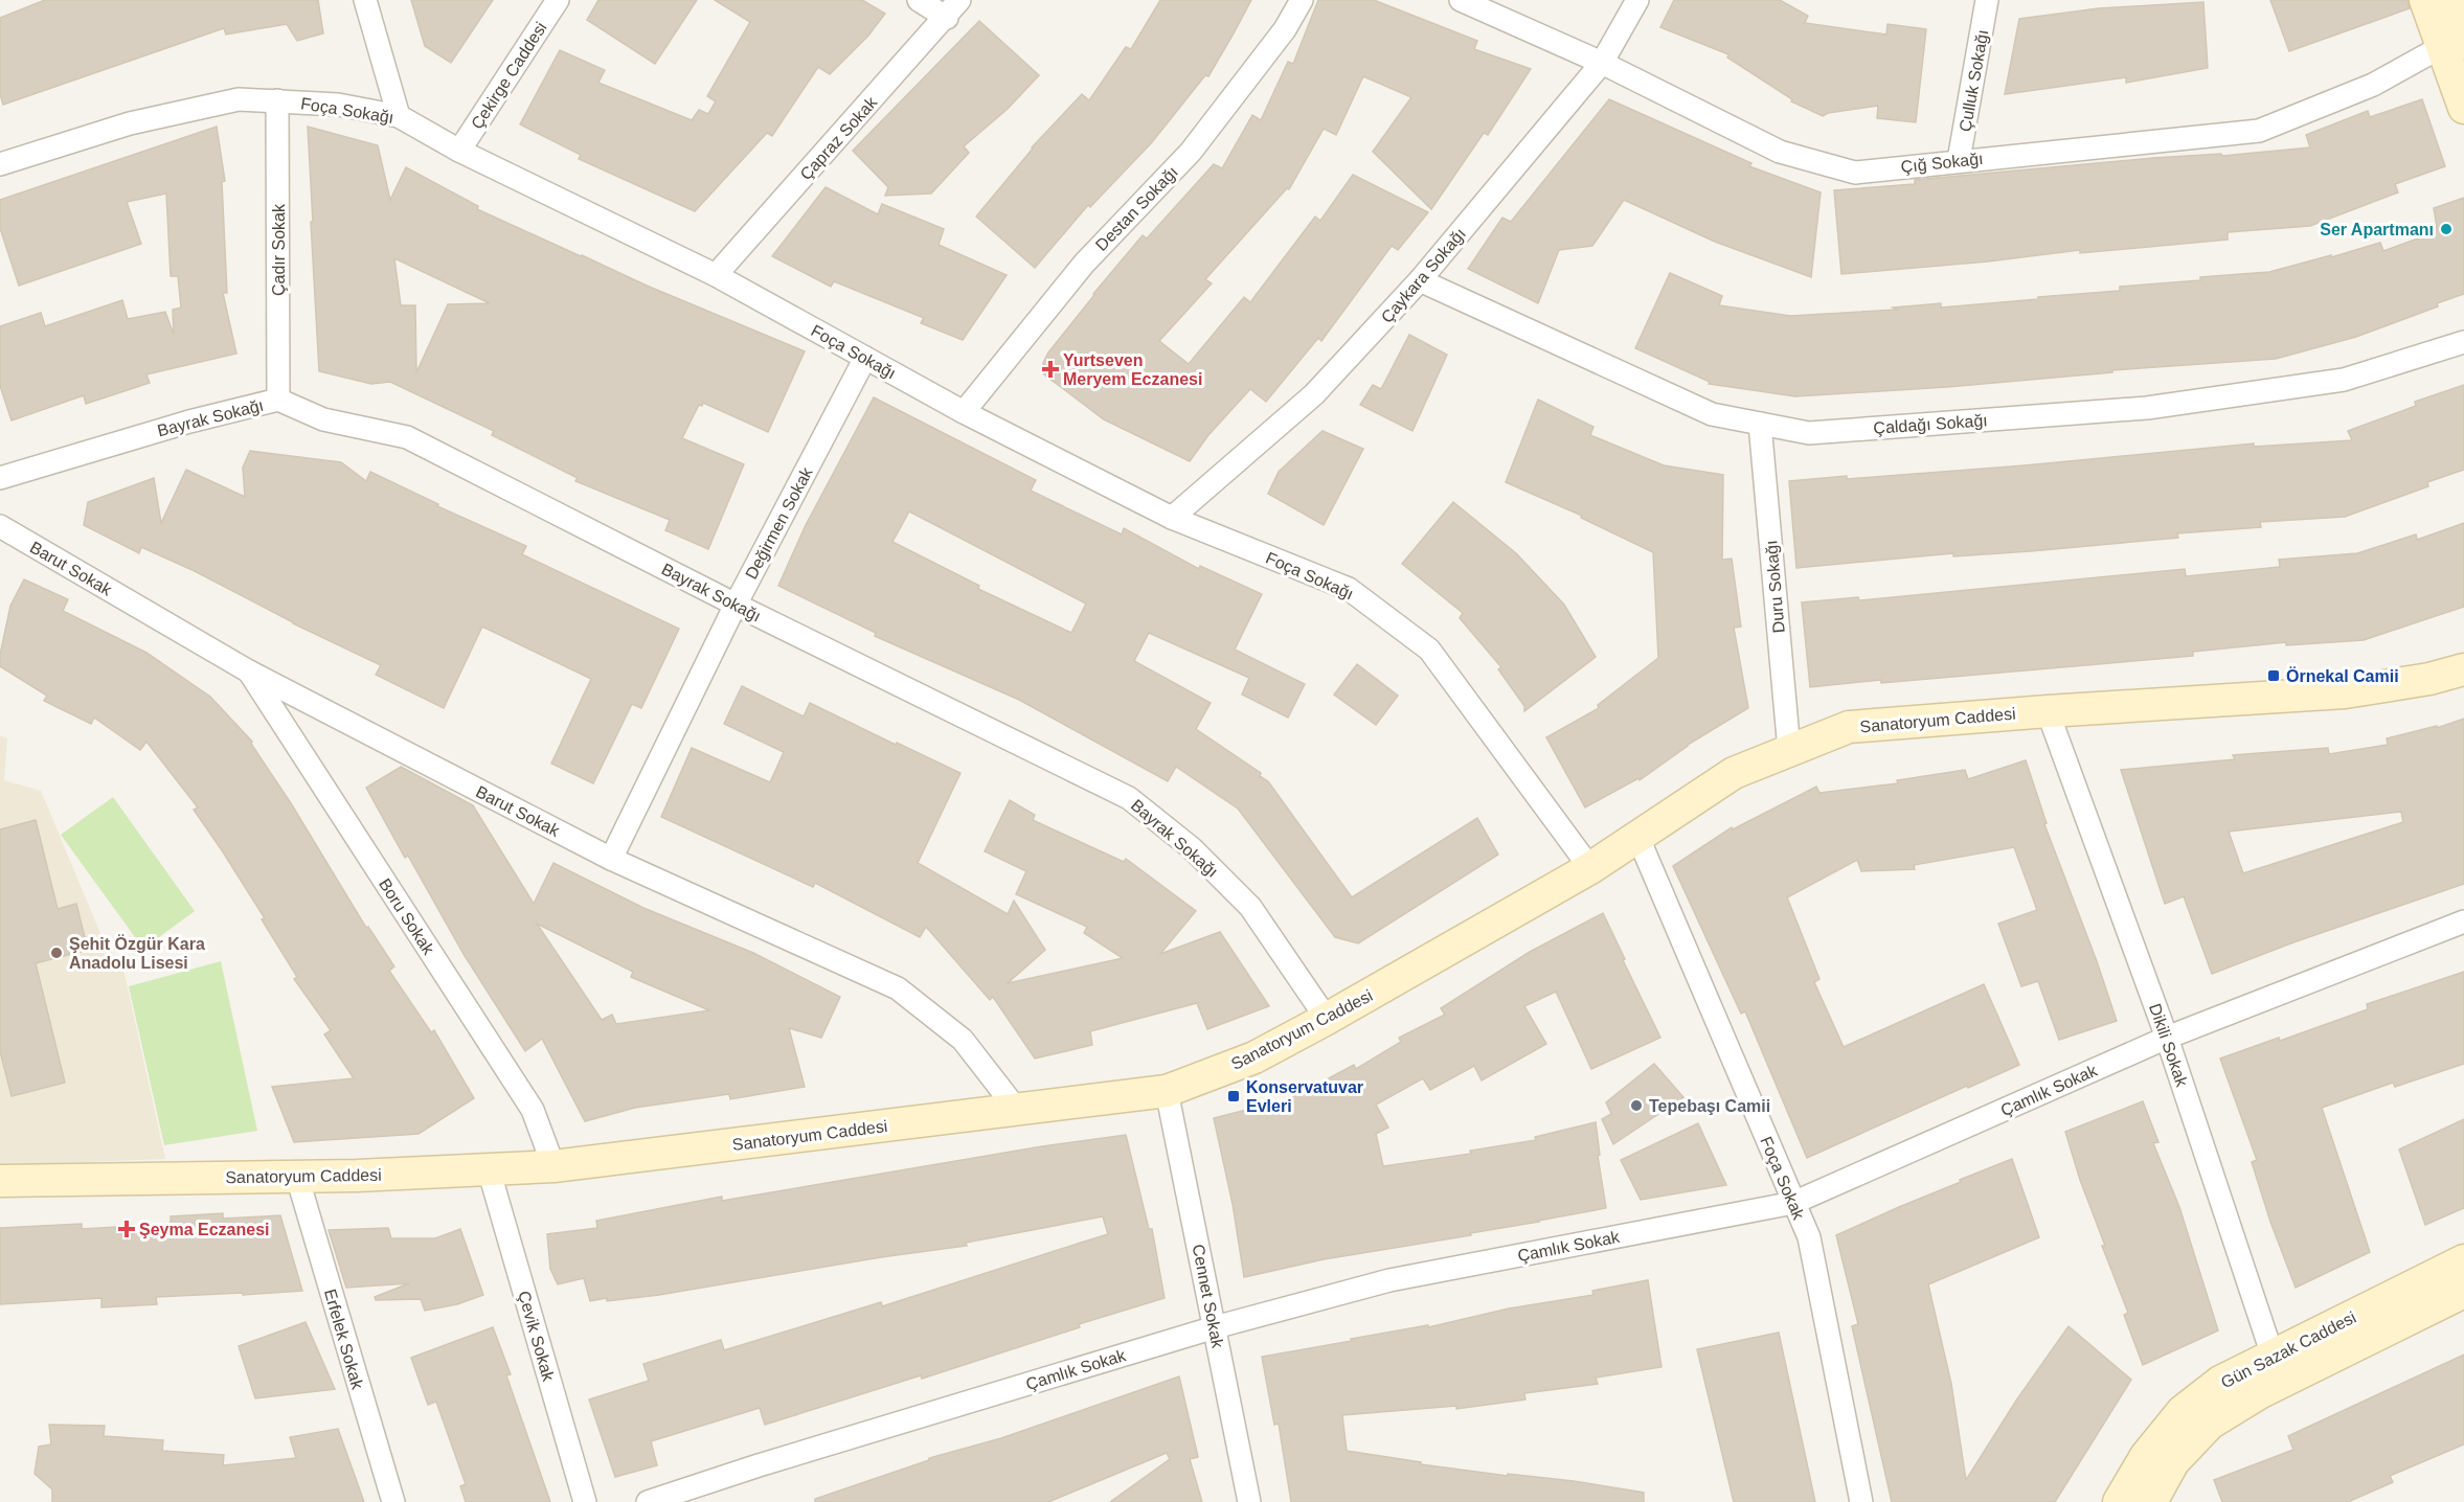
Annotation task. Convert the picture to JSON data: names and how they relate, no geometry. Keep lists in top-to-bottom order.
{
  "streets": {
    "main road": ["Sanatoryum Caddesi", "Gün Sazak Caddesi"],
    "street": [
      "Çekirge Caddesi",
      "Çulluk Sokağı",
      "Foça Sokağı",
      "Çapraz Sokak",
      "Çığ Sokağı",
      "Destan Sokağı",
      "Çadır Sokak",
      "Çaykara Sokağı",
      "Bayrak Sokağı",
      "Çaldağı Sokağı",
      "Değirmen Sokak",
      "Barut Sokak",
      "Duru Sokağı",
      "Boru Sokak",
      "Dikili Sokak",
      "Çamlık Sokak",
      "Foça Sokak",
      "Cennet Sokak",
      "Çevik Sokak",
      "Erfelek Sokak"
    ]
  },
  "crossings": [
    ["Çekirge Caddesi", "Foça Sokağı"],
    ["Çulluk Sokağı", "Çığ Sokağı"],
    ["Foça Sokağı", "Çapraz Sokak"],
    ["Foça Sokağı", "Destan Sokağı"],
    ["Foça Sokağı", "Çadır Sokak"],
    ["Foça Sokağı", "Çaykara Sokağı"],
    ["Foça Sokağı", "Değirmen Sokak"],
    ["Foça Sokağı", "Sanatoryum Caddesi"],
    ["Çığ Sokağı", "Çaykara Sokağı"],
    ["Çadır Sokak", "Bayrak Sokağı"],
    ["Çaykara Sokağı", "Çaldağı Sokağı"],
    ["Bayrak Sokağı", "Değirmen Sokak"],
    ["Bayrak Sokağı", "Sanatoryum Caddesi"],
    ["Çaldağı Sokağı", "Duru Sokağı"],
    ["Değirmen Sokak", "Barut Sokak"],
    ["Barut Sokak", "Sanatoryum Caddesi"],
    ["Barut Sokak", "Boru Sokak"],
    ["Duru Sokağı", "Sanatoryum Caddesi"],
    ["Sanatoryum Caddesi", "Boru Sokak"],
    ["Sanatoryum Caddesi", "Dikili Sokak"],
    ["Sanatoryum Caddesi", "Foça Sokak"],
    ["Sanatoryum Caddesi", "Cennet Sokak"],
    ["Sanatoryum Caddesi", "Çevik Sokak"],
    ["Sanatoryum Caddesi", "Erfelek Sokak"],
    ["Dikili Sokak", "Çamlık Sokak"],
    ["Dikili Sokak", "Gün Sazak Caddesi"],
    ["Çamlık Sokak", "Foça Sokak"],
    ["Çamlık Sokak", "Cennet Sokak"]
  ],
  "places": {
    "other": ["Ser Apartmanı", "Şehit Özgür Kara Anadolu Lisesi", "Tepebaşı Camii"],
    "health": ["Yurtseven Meryem Eczanesi", "Şeyma Eczanesi"],
    "transit": ["Örnekal Camii", "Konservatuvar Evleri"]
  }
}
